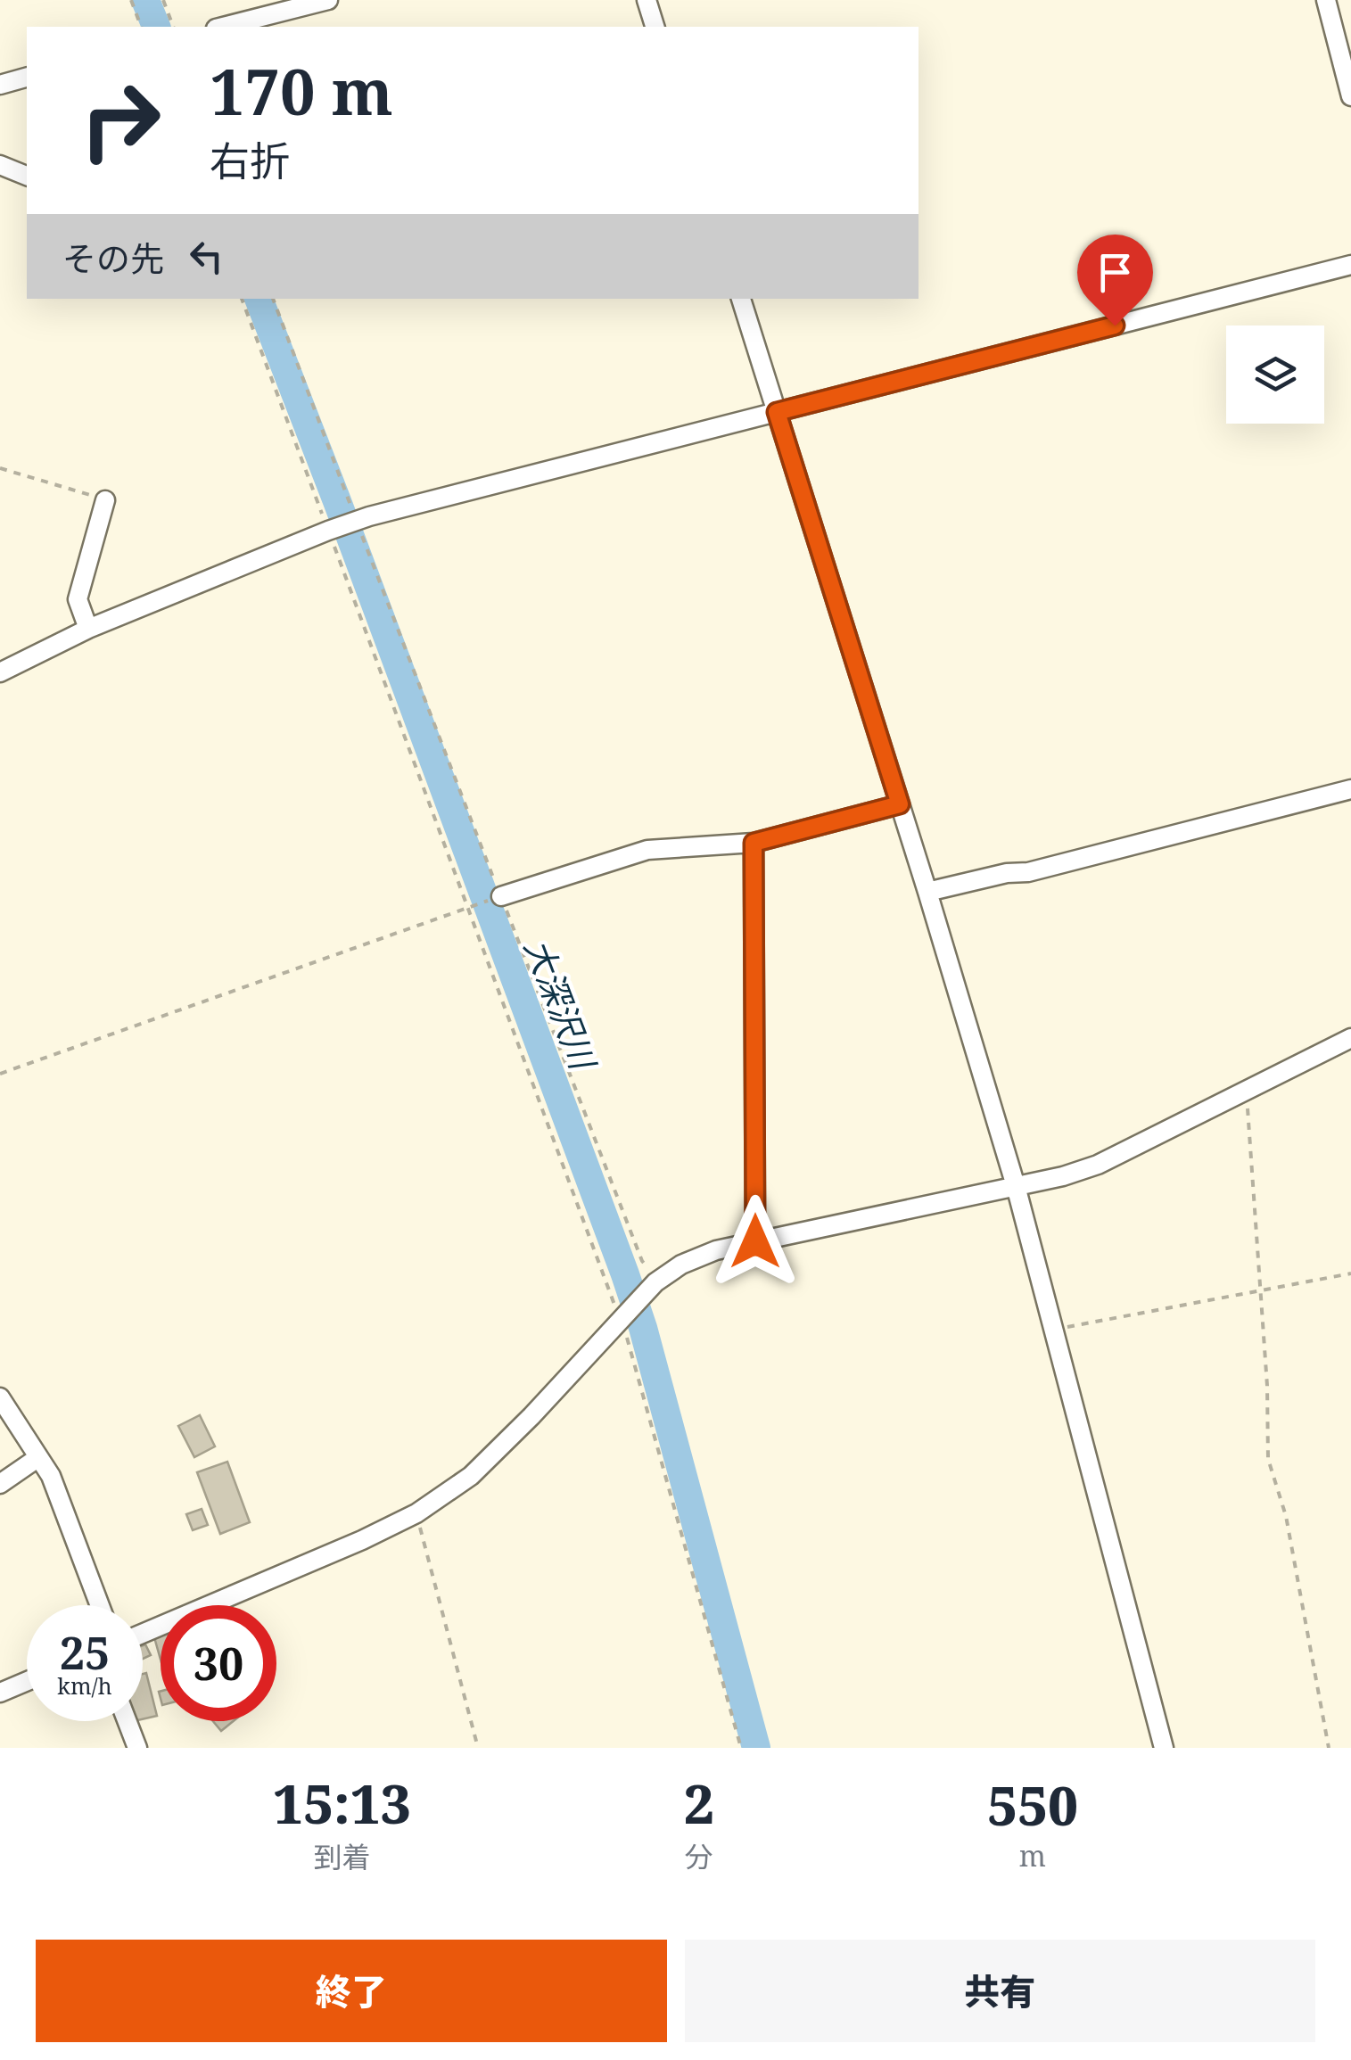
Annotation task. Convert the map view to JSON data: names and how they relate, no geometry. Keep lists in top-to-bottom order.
{
  "water": ["大深沢川"],
  "page": {
    "turn": ["170 m", "右折"],
    "then": "その先",
    "speed": "25 km/h",
    "limit": "30",
    "eta": [
      "15:13",
      "到着",
      "2",
      "分",
      "550",
      "m"
    ],
    "buttons": ["終了", "共有"]
  }
}
